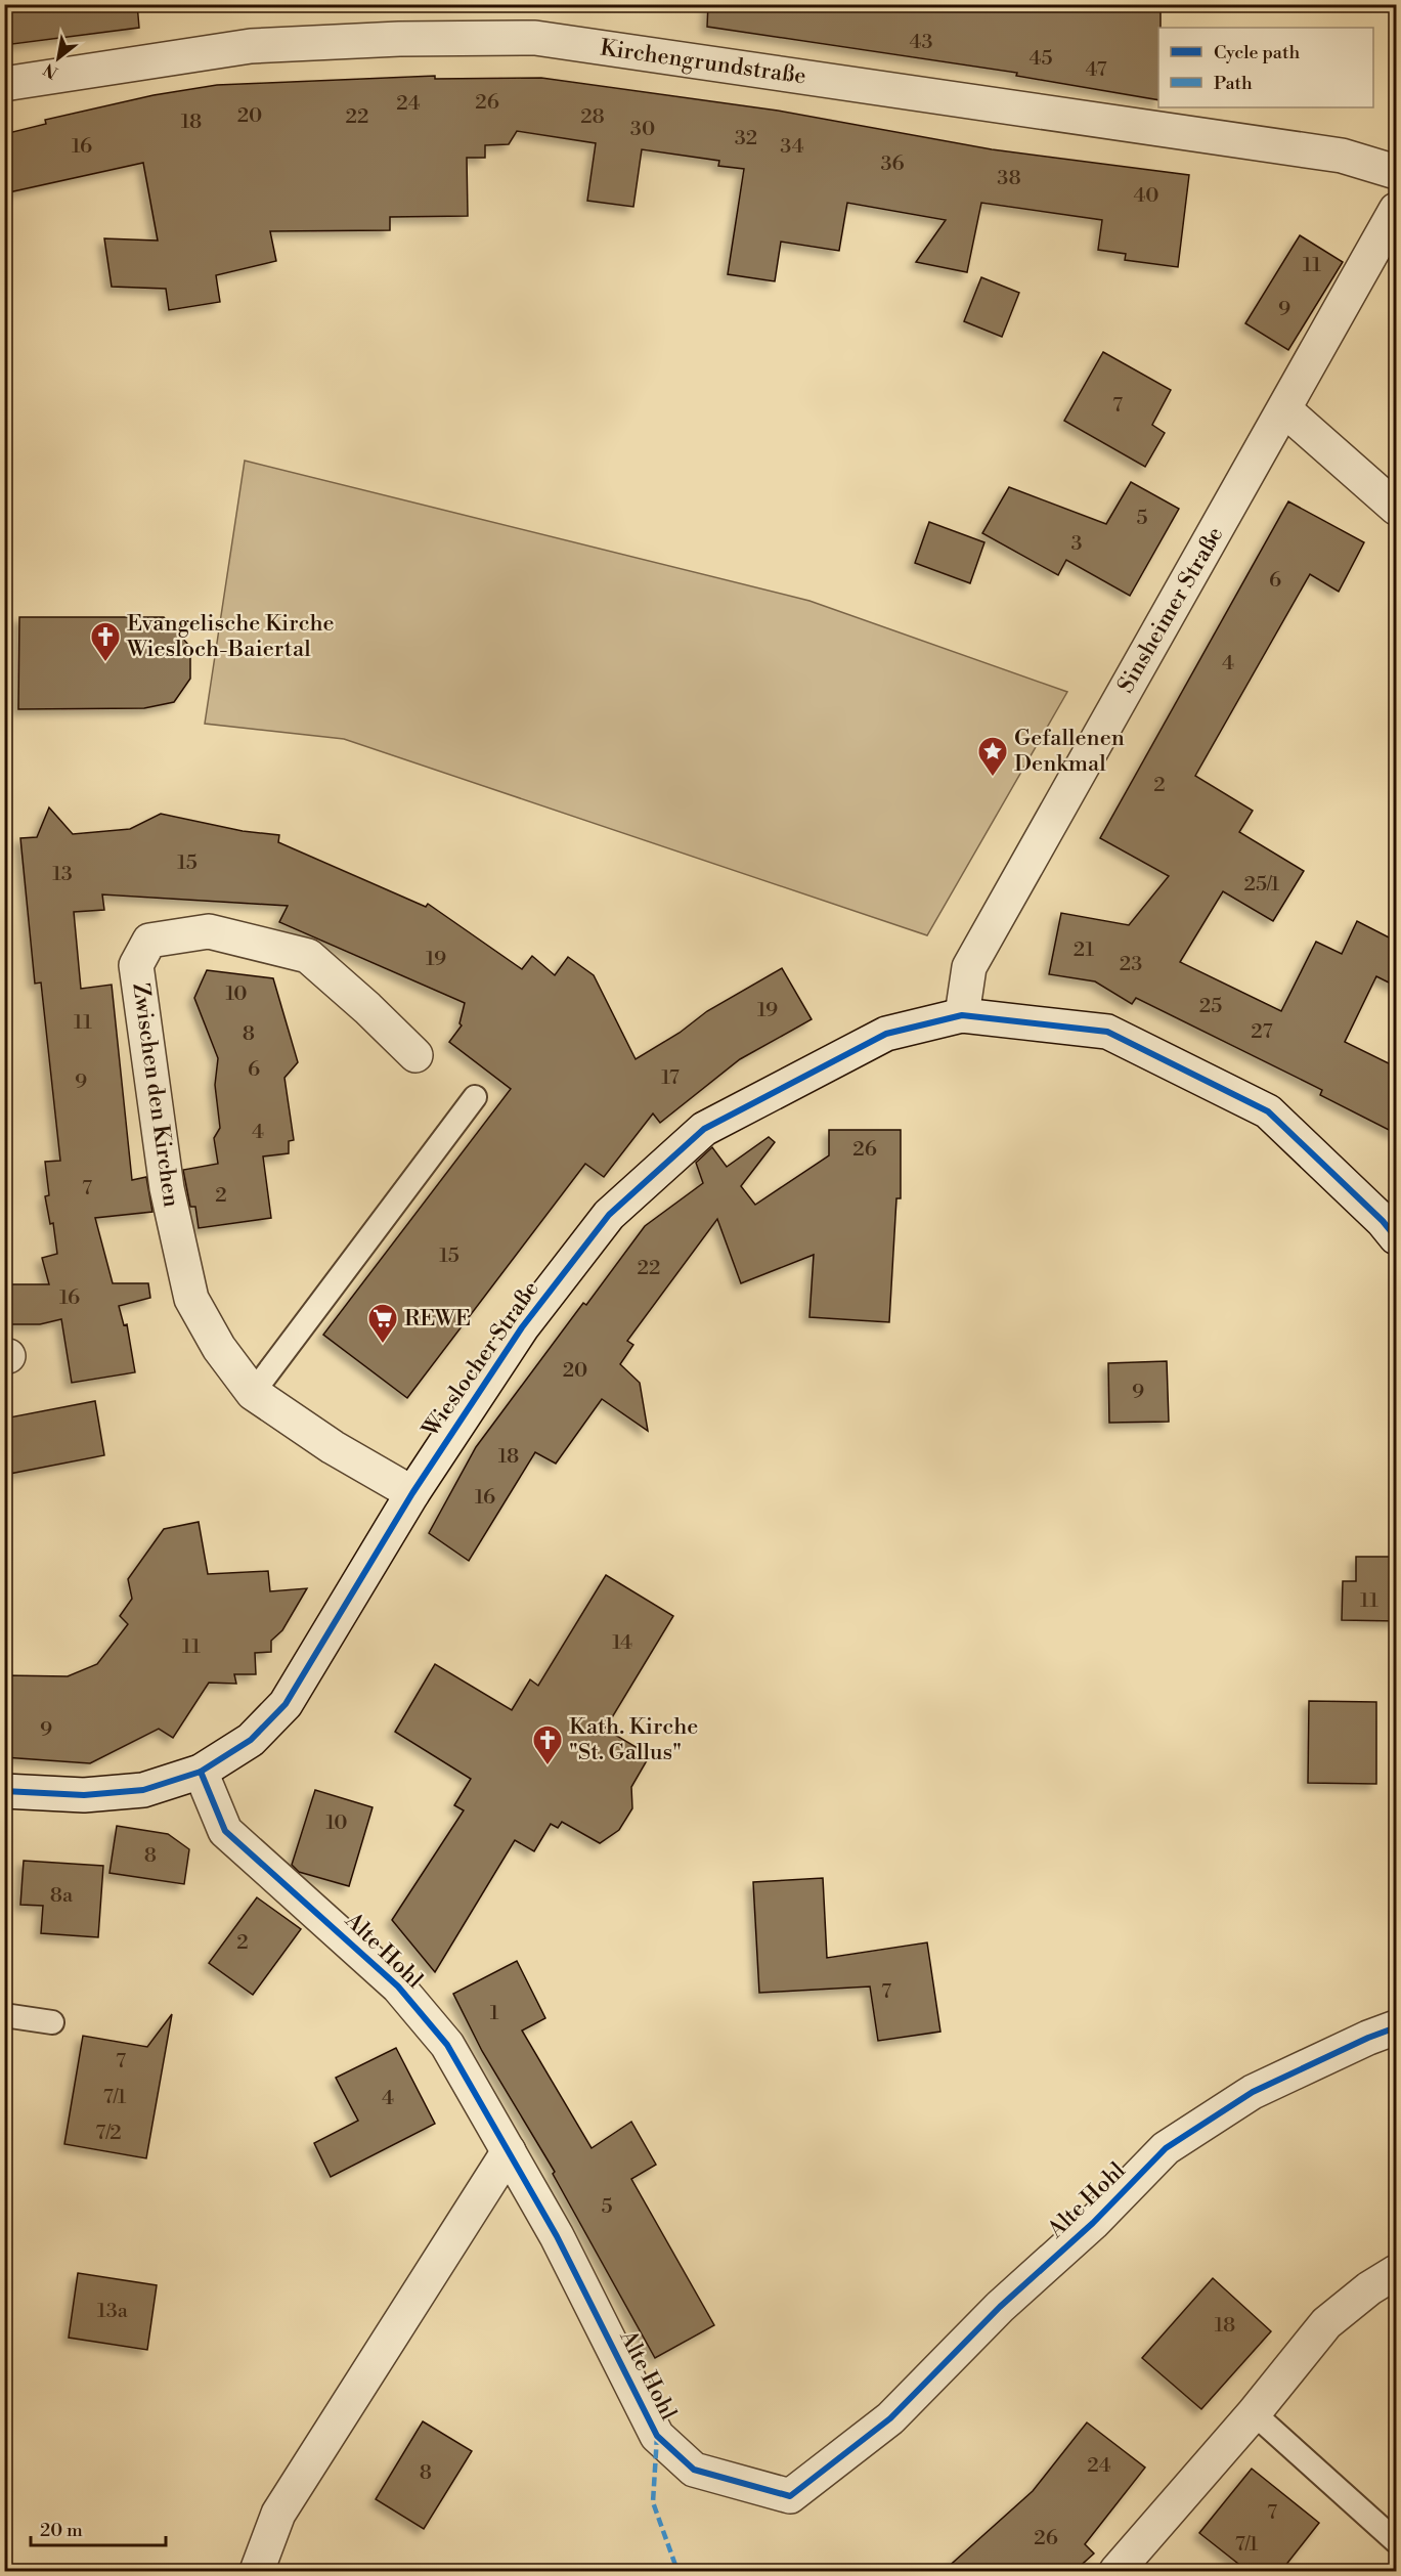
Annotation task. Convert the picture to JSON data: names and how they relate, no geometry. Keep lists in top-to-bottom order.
{
  "streets": {
    "street": [
      "Kirchengrundstraße",
      "Sinsheimer Straße",
      "Zwischen den Kirchen",
      "Wieslocher Straße",
      "Alte Hohl"
    ]
  },
  "crossings": [
    ["Sinsheimer Straße", "Wieslocher Straße"],
    ["Zwischen den Kirchen", "Wieslocher Straße"],
    ["Wieslocher Straße", "Alte Hohl"]
  ],
  "places": {
    "church": ["Evangelische Kirche Wiesloch-Baiertal", "Kath. Kirche \"St. Gallus\""],
    "place": ["Gefallenen Denkmal"],
    "supermarket": ["REWE"]
  },
  "house_numbers": [
    "43",
    "45",
    "47",
    "26",
    "24",
    "20",
    "22",
    "28",
    "18",
    "30",
    "32",
    "16",
    "34",
    "36",
    "38",
    "40",
    "11",
    "9",
    "7",
    "5",
    "3",
    "6",
    "4",
    "2",
    "15",
    "13",
    "25/1",
    "21",
    "19",
    "23",
    "10",
    "25",
    "19",
    "11",
    "27",
    "8",
    "6",
    "17",
    "9",
    "4",
    "26",
    "7",
    "2",
    "15",
    "22",
    "16",
    "20",
    "9",
    "18",
    "16",
    "11",
    "14",
    "11",
    "9",
    "10",
    "8",
    "8a",
    "2",
    "7",
    "1",
    "7",
    "7/1",
    "4",
    "7/2",
    "5",
    "13a",
    "18",
    "24",
    "8",
    "7",
    "26",
    "7/1"
  ],
  "legend": ["Cycle path", "Path"],
  "scale_bar": "20 m",
  "north": "bottom left"
}
